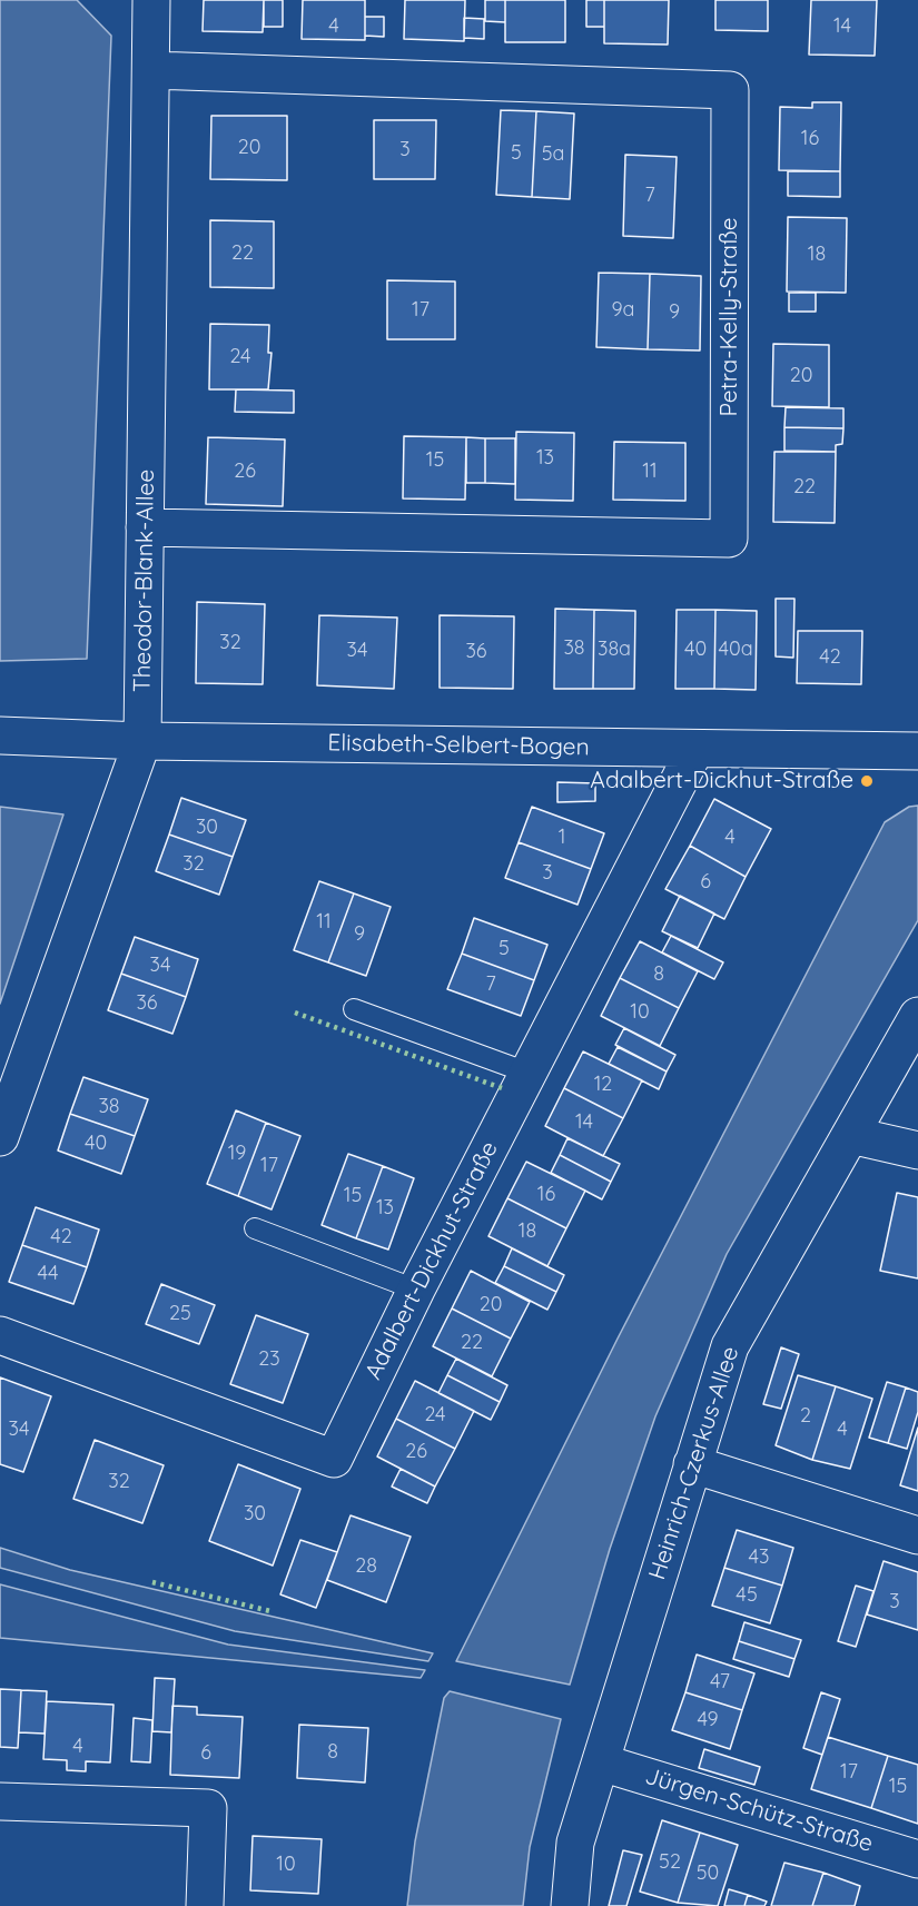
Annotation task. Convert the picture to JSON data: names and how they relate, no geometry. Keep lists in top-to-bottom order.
{
  "streets": {
    "street": [
      "Petra-Kelly-Straße",
      "Theodor-Blank-Allee",
      "Elisabeth-Selbert-Bogen",
      "Adalbert-Dickhut-Straße",
      "Heinrich-Czerkus-Allee",
      "Jürgen-Schütz-Straße"
    ]
  },
  "crossings": [
    ["Petra-Kelly-Straße", "Theodor-Blank-Allee"],
    ["Theodor-Blank-Allee", "Elisabeth-Selbert-Bogen"],
    ["Elisabeth-Selbert-Bogen", "Adalbert-Dickhut-Straße"],
    ["Heinrich-Czerkus-Allee", "Jürgen-Schütz-Straße"]
  ],
  "places": ["Adalbert-Dickhut-Straße"],
  "house_numbers": [
    "4",
    "14",
    "16",
    "20",
    "3",
    "5",
    "5a",
    "7",
    "22",
    "18",
    "17",
    "9a",
    "9",
    "24",
    "20",
    "13",
    "15",
    "26",
    "11",
    "22",
    "32",
    "38",
    "38a",
    "40",
    "40a",
    "34",
    "36",
    "42",
    "30",
    "1",
    "4",
    "32",
    "3",
    "6",
    "11",
    "9",
    "5",
    "34",
    "8",
    "7",
    "36",
    "10",
    "12",
    "38",
    "14",
    "40",
    "19",
    "17",
    "16",
    "15",
    "13",
    "18",
    "42",
    "44",
    "20",
    "25",
    "22",
    "23",
    "24",
    "2",
    "34",
    "4",
    "26",
    "32",
    "30",
    "43",
    "28",
    "45",
    "3",
    "47",
    "49",
    "4",
    "8",
    "6",
    "17",
    "15",
    "52",
    "10",
    "50"
  ]
}
